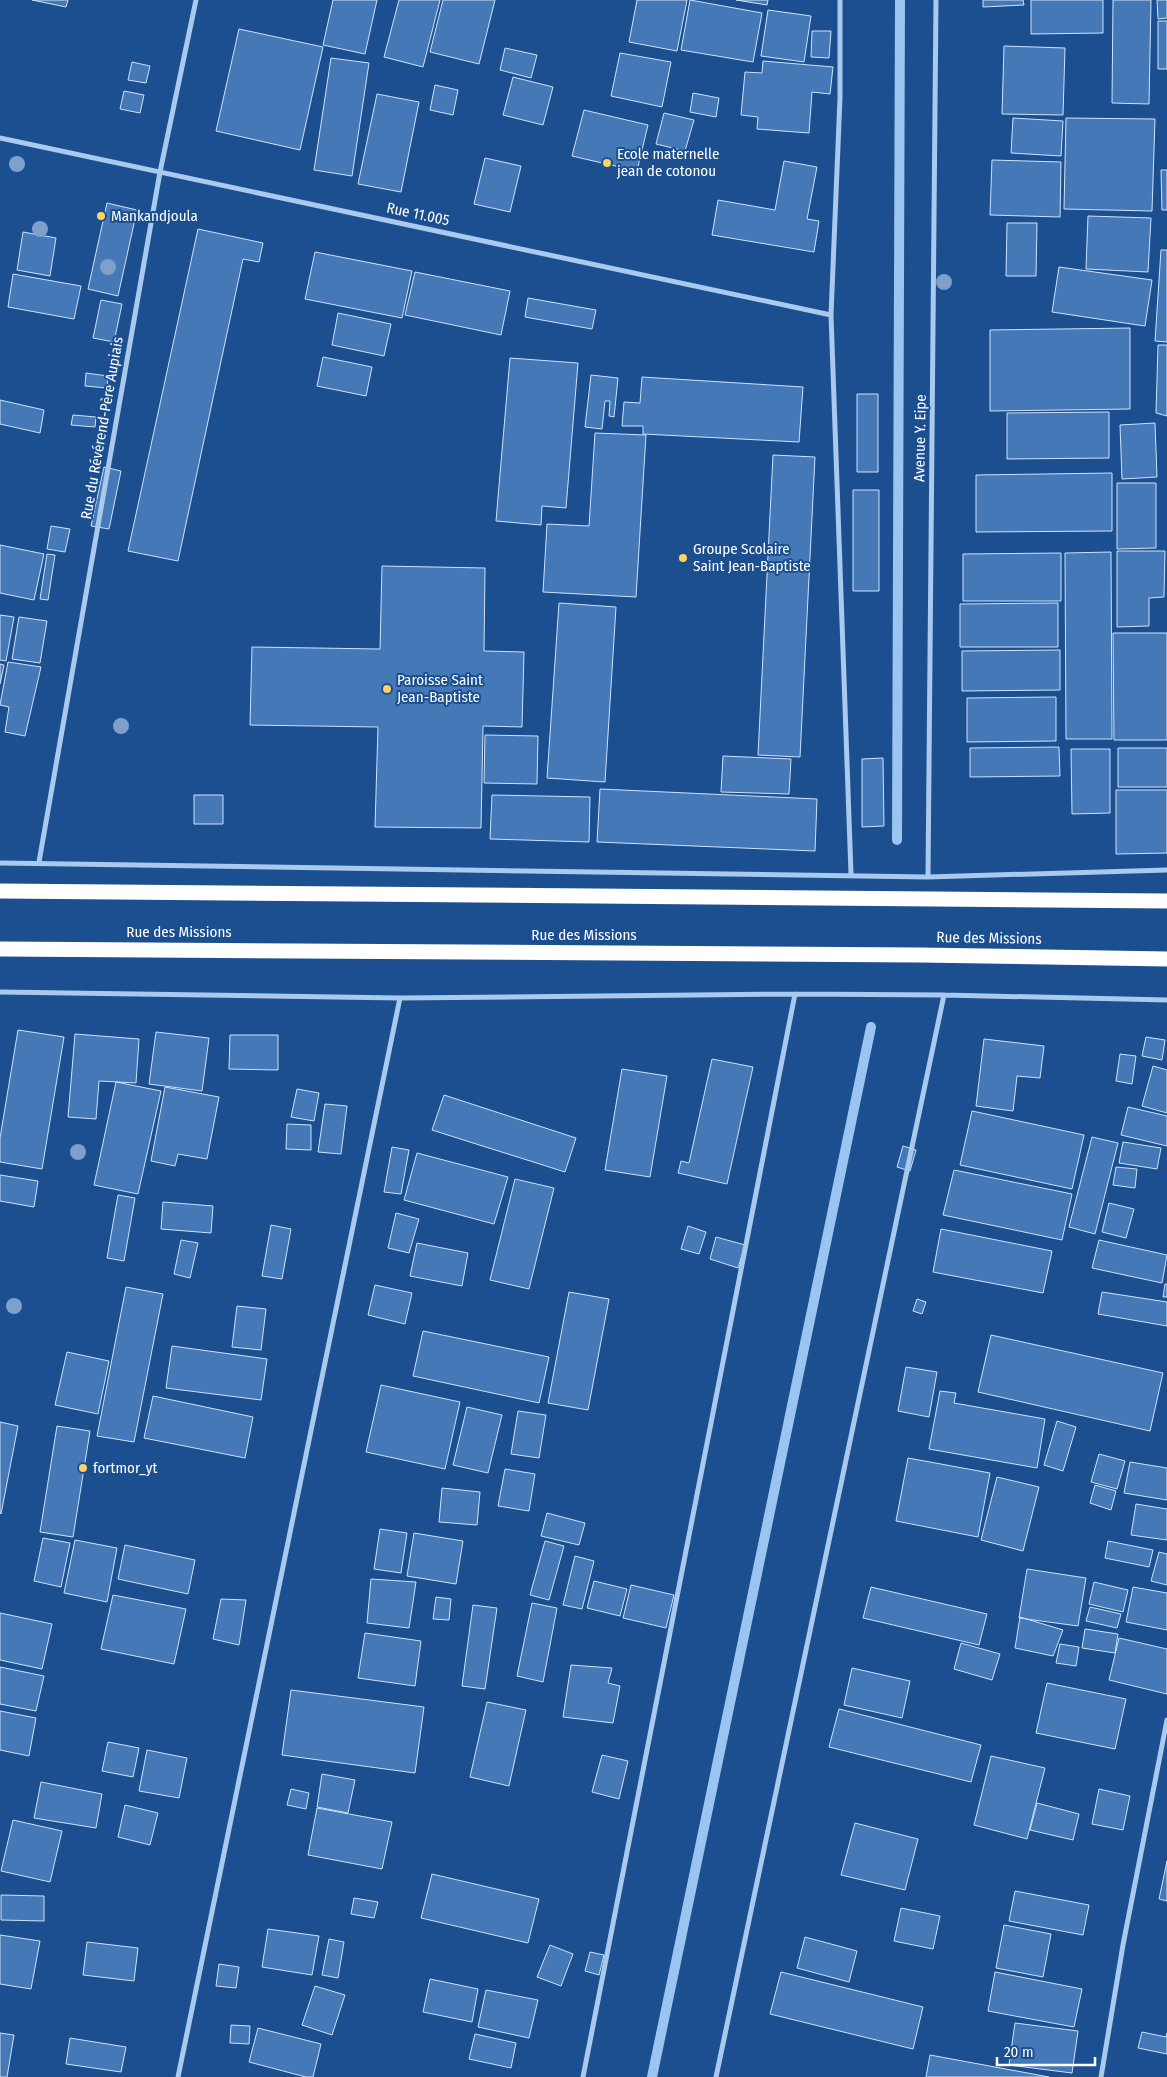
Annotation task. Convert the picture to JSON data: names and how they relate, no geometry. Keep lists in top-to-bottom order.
{
  "streets": {
    "highway": ["Rue des Missions"],
    "street": ["Rue 11.005", "Rue du Révérend-Père Aupiais", "Avenue Y. Eipe"]
  },
  "crossings": [
    ["Rue 11.005", "Rue du Révérend-Père Aupiais"]
  ],
  "places": [
    "Ecole maternelle jean de cotonou",
    "Mankandjoula",
    "Groupe Scolaire Saint Jean-Baptiste",
    "Paroisse Saint Jean-Baptiste",
    "fortmor_yt"
  ],
  "scale_bar": "20 m"
}
